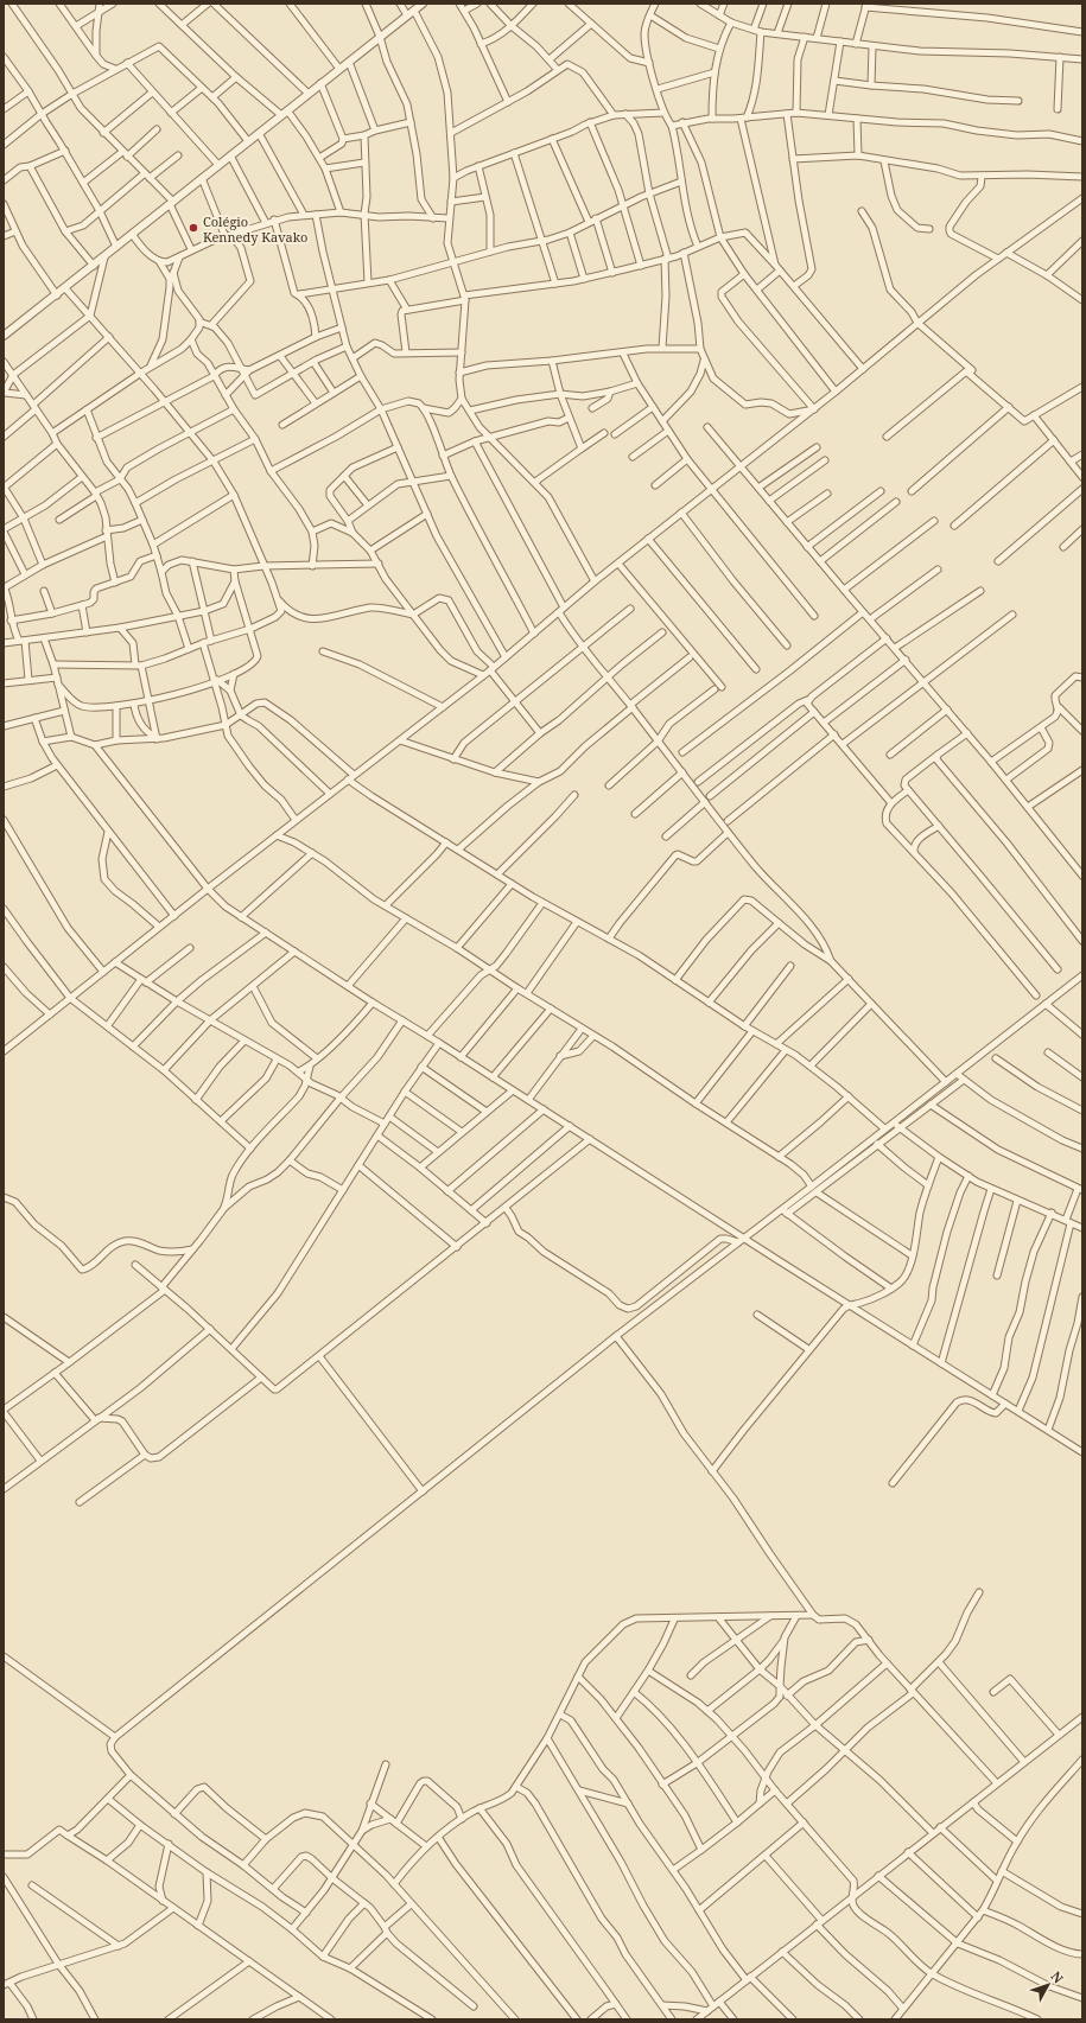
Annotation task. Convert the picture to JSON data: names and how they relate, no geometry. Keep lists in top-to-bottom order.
{
  "places": ["Colégio Kennedy Kavako"],
  "north": "top right"
}
